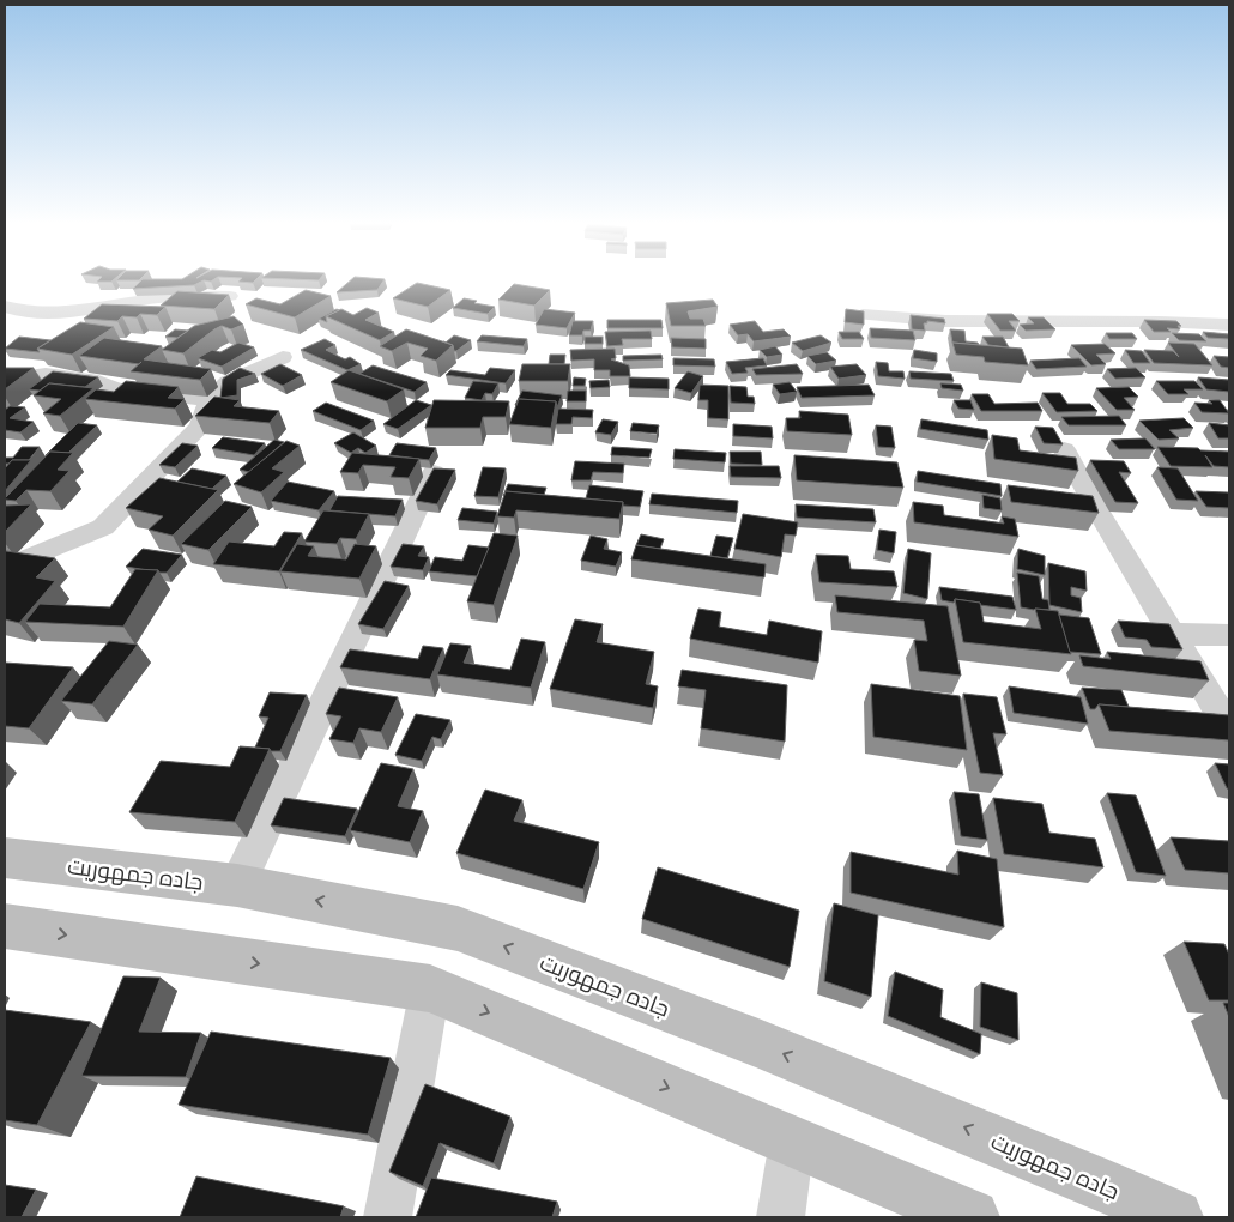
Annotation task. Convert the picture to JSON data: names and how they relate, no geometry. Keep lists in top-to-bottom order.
{
  "streets": {
    "main road": ["جاده جمهوریت"]
  }
}
